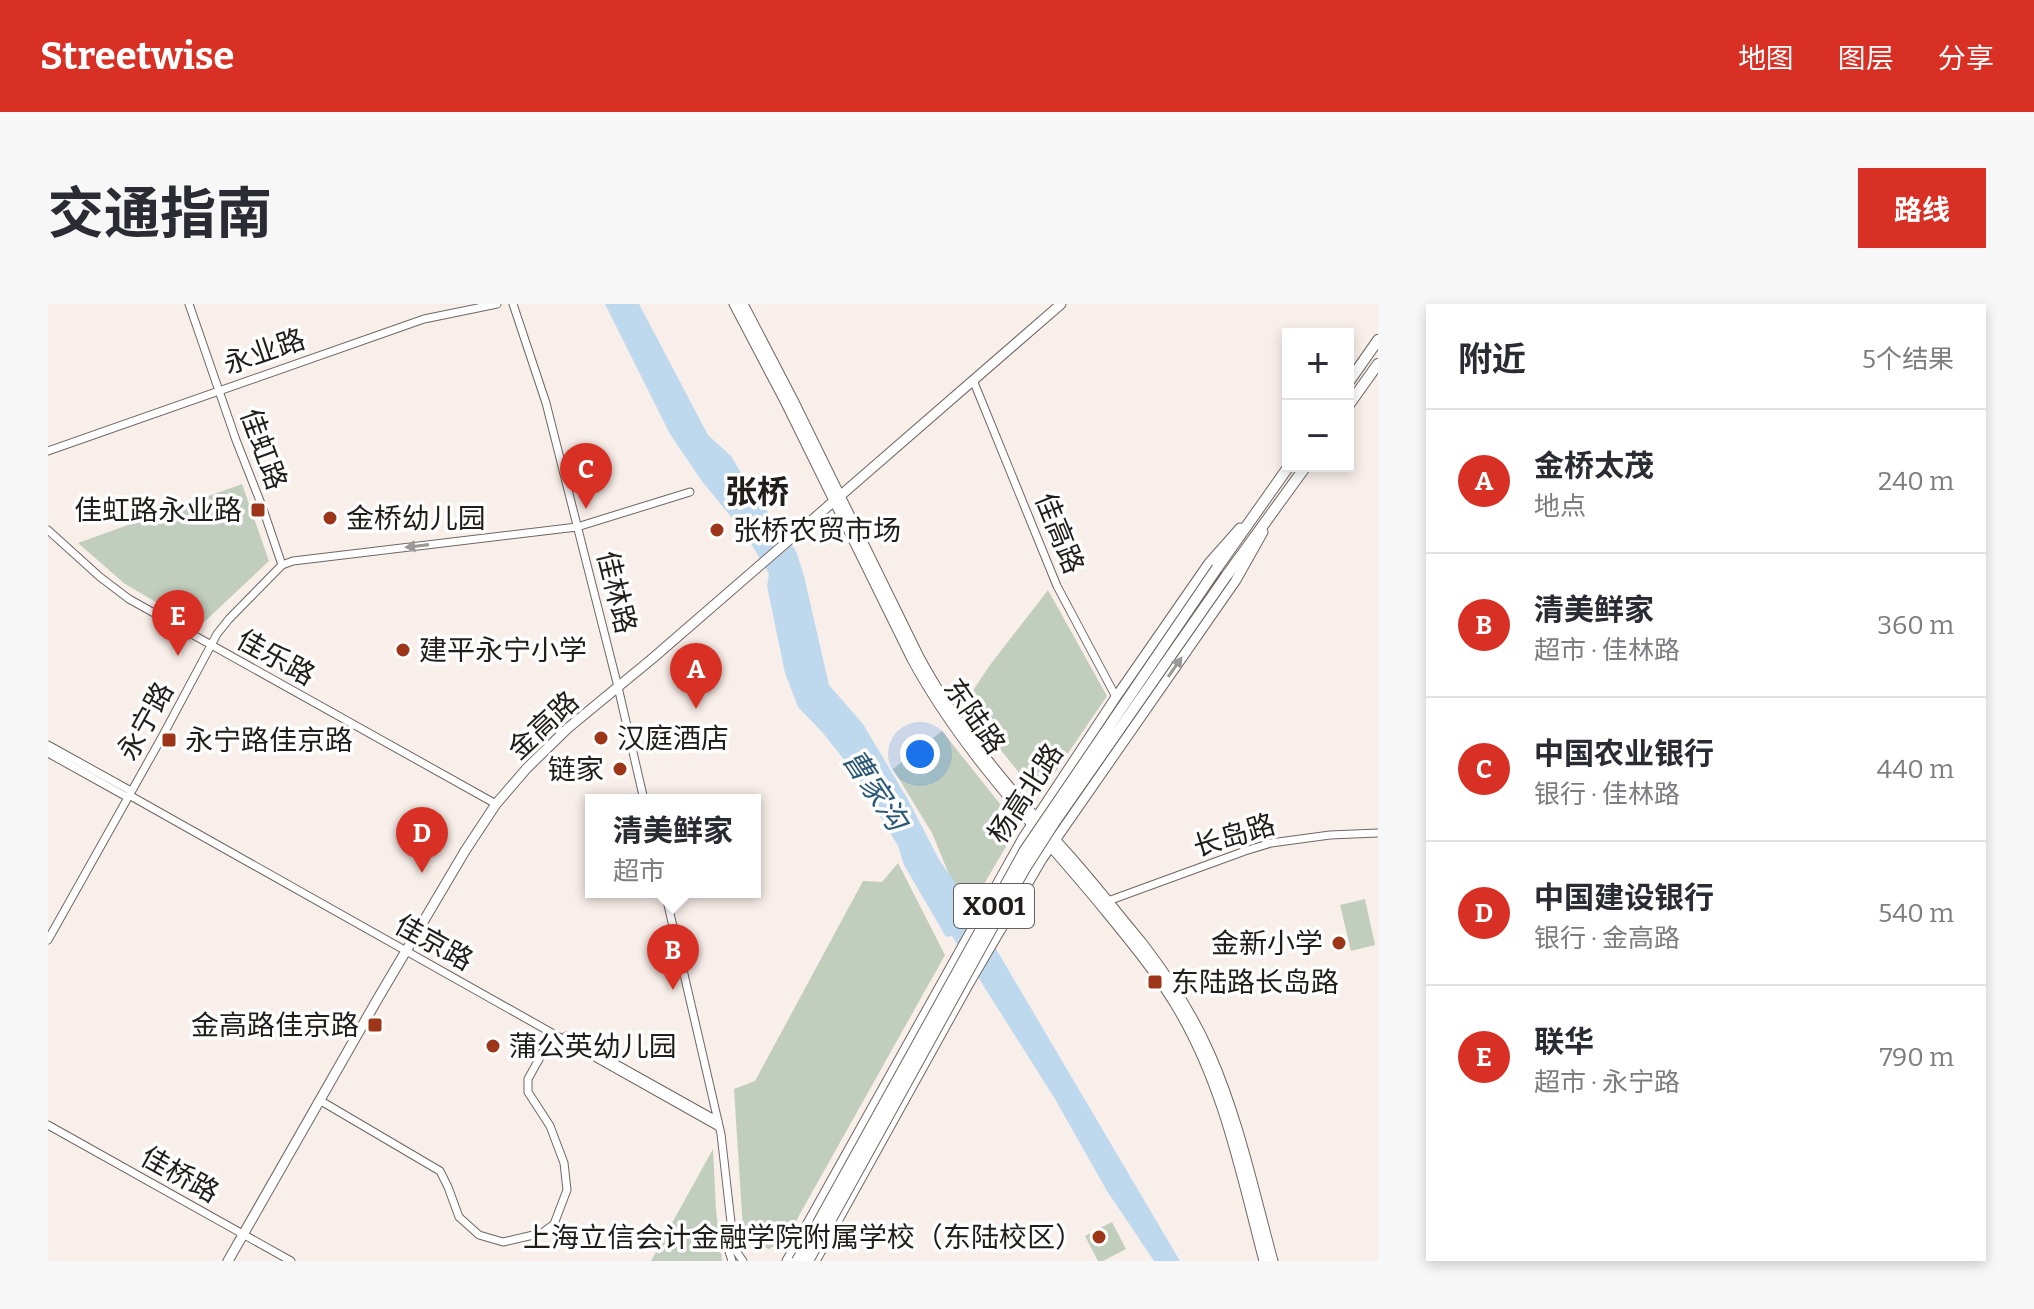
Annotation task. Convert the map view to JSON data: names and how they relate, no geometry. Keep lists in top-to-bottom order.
{
  "streets": {
    "highway": ["杨高北路", "X001"],
    "main road": ["东陆路", "金高路"],
    "street": [
      "永业路",
      "佳虹路",
      "佳高路",
      "佳林路",
      "佳乐路",
      "永宁路",
      "长岛路",
      "佳京路",
      "佳桥路"
    ]
  },
  "crossings": [
    ["永业路", "佳虹路"],
    ["佳虹路", "永宁路"],
    ["佳高路", "金高路"],
    ["佳高路", "杨高北路"],
    ["佳林路", "金高路"],
    ["佳乐路", "永宁路"],
    ["佳乐路", "金高路"],
    ["东陆路", "金高路"],
    ["东陆路", "杨高北路"],
    ["东陆路", "长岛路"],
    ["永宁路", "佳京路"],
    ["金高路", "佳京路"],
    ["金高路", "佳桥路"]
  ],
  "districts": ["张桥"],
  "water": ["曹家沟"],
  "places": {
    "transit": [
      "佳虹路永业路",
      "永宁路佳京路",
      "东陆路长岛路",
      "金高路佳京路"
    ],
    "other": [
      "金桥幼儿园",
      "张桥农贸市场",
      "建平永宁小学",
      "汉庭酒店",
      "链家",
      "金新小学",
      "蒲公英幼儿园",
      "上海立信会计金融学院附属学校（东陆校区）"
    ]
  },
  "page": {
    "header": "Streetwise",
    "nav": ["地图", "图层", "分享"],
    "title": "交通指南",
    "buttons": "路线",
    "heading": ["附近", "5个结果"],
    "map_buttons": ["+", "−"],
    "list": [
      {
        "mark": "A",
        "name": "金桥太茂",
        "note": "地点",
        "value": "240 m"
      },
      {
        "mark": "B",
        "name": "清美鲜家",
        "note": "超市 · 佳林路",
        "value": "360 m"
      },
      {
        "mark": "C",
        "name": "中国农业银行",
        "note": "银行 · 佳林路",
        "value": "440 m"
      },
      {
        "mark": "D",
        "name": "中国建设银行",
        "note": "银行 · 金高路",
        "value": "540 m"
      },
      {
        "mark": "E",
        "name": "联华",
        "note": "超市 · 永宁路",
        "value": "790 m"
      }
    ],
    "pins": [
      "C",
      "E",
      "A",
      "D",
      "B"
    ],
    "popup": ["清美鲜家", "超市"]
  }
}
